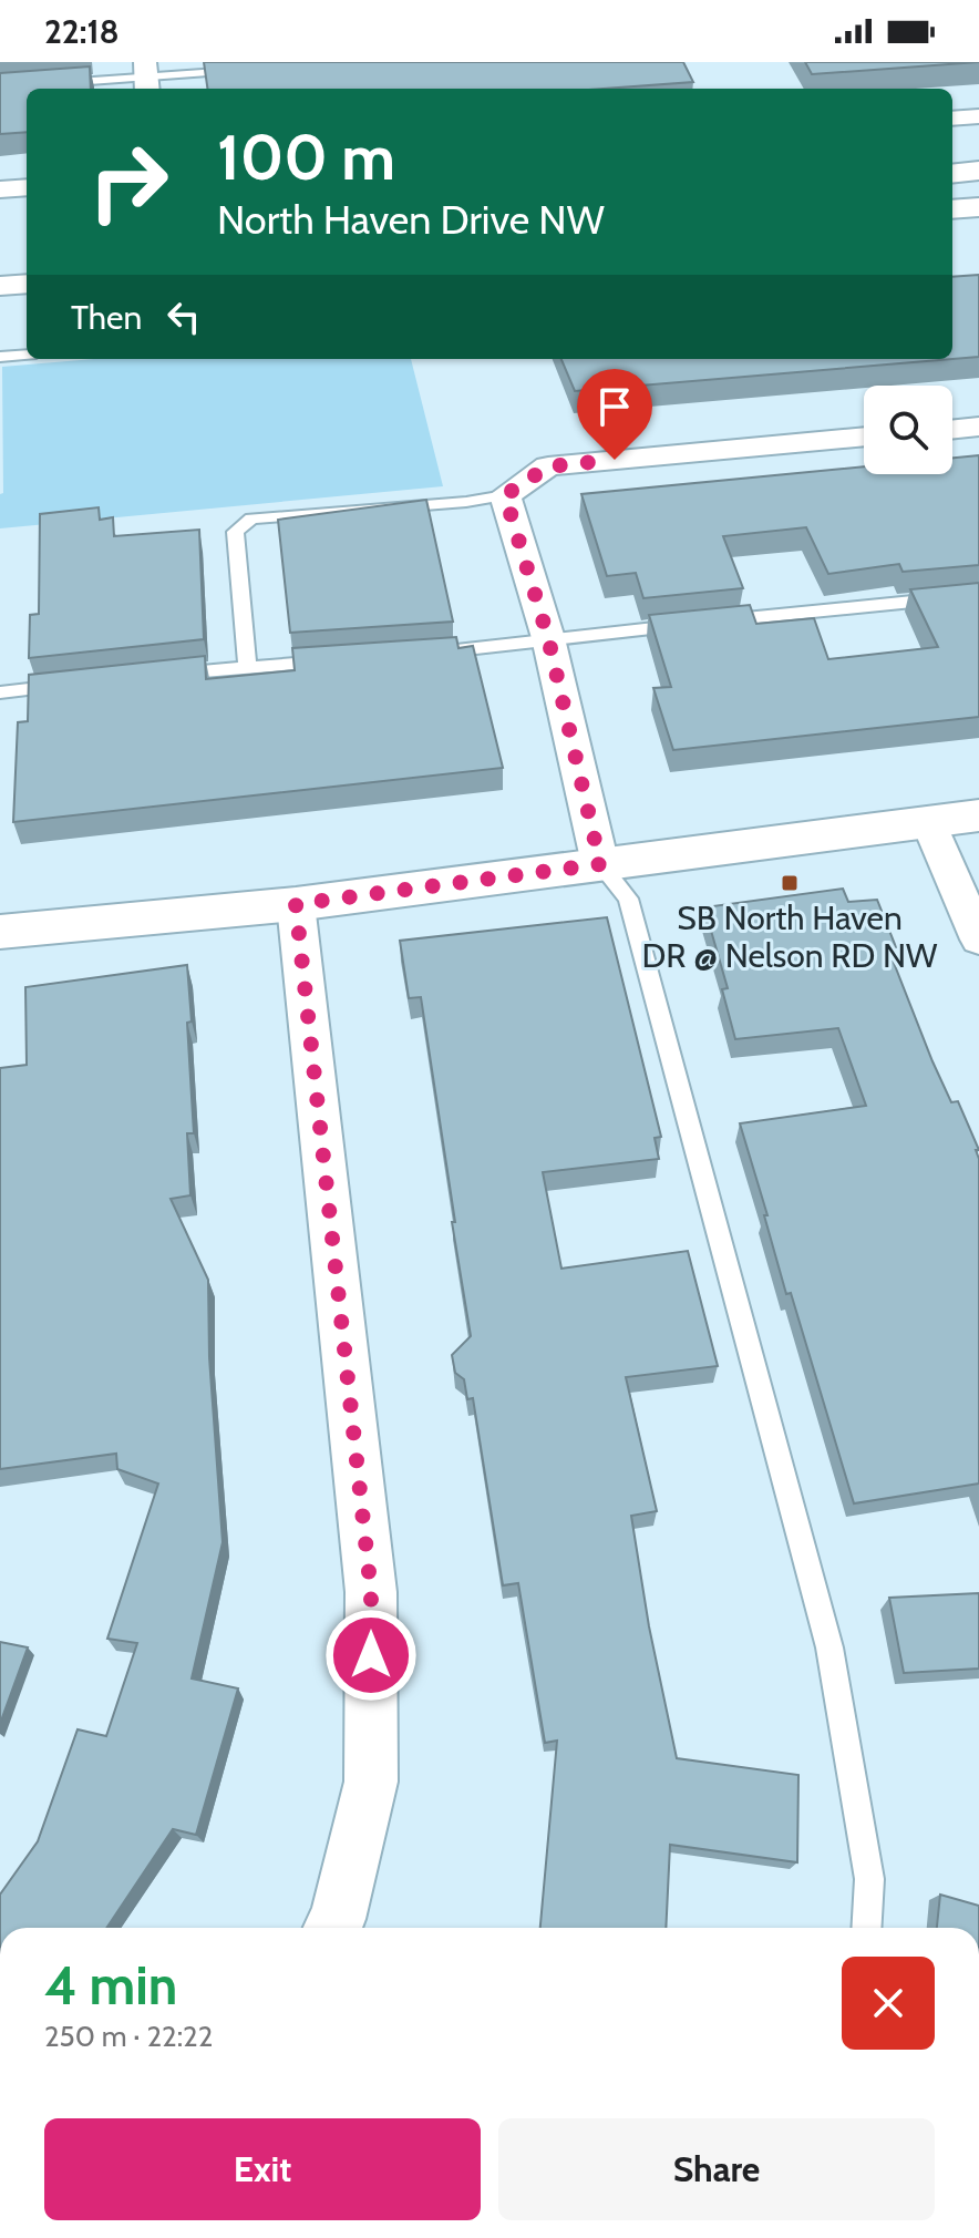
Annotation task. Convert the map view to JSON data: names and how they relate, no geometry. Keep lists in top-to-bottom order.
{
  "places": {
    "transit": ["SB North Haven DR @ Nelson RD NW"]
  },
  "page": {
    "status": "22:18",
    "turn": ["100 m", "North Haven Drive NW"],
    "then": "Then",
    "heading": ["4 min", "250 m · 22:22"],
    "buttons": ["Exit", "Share"]
  }
}
